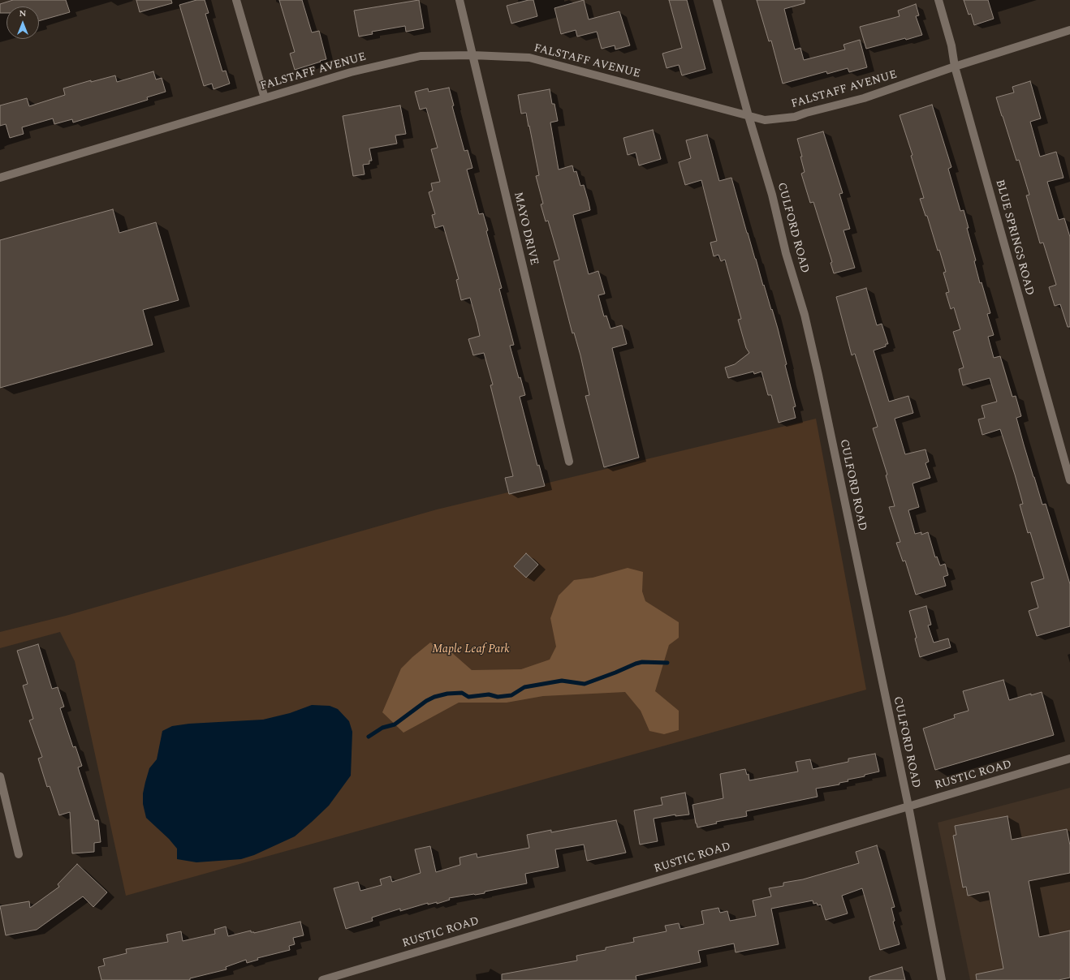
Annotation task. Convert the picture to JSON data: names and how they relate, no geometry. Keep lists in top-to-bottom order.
{
  "streets": {
    "street": [
      "FALSTAFF AVENUE",
      "CULFORD ROAD",
      "MAYO DRIVE",
      "BLUE SPRINGS ROAD",
      "RUSTIC ROAD"
    ]
  },
  "crossings": [
    ["FALSTAFF AVENUE", "CULFORD ROAD"],
    ["FALSTAFF AVENUE", "MAYO DRIVE"],
    ["FALSTAFF AVENUE", "BLUE SPRINGS ROAD"],
    ["CULFORD ROAD", "RUSTIC ROAD"]
  ],
  "parks": ["Maple Leaf Park"],
  "north": "top"
}
